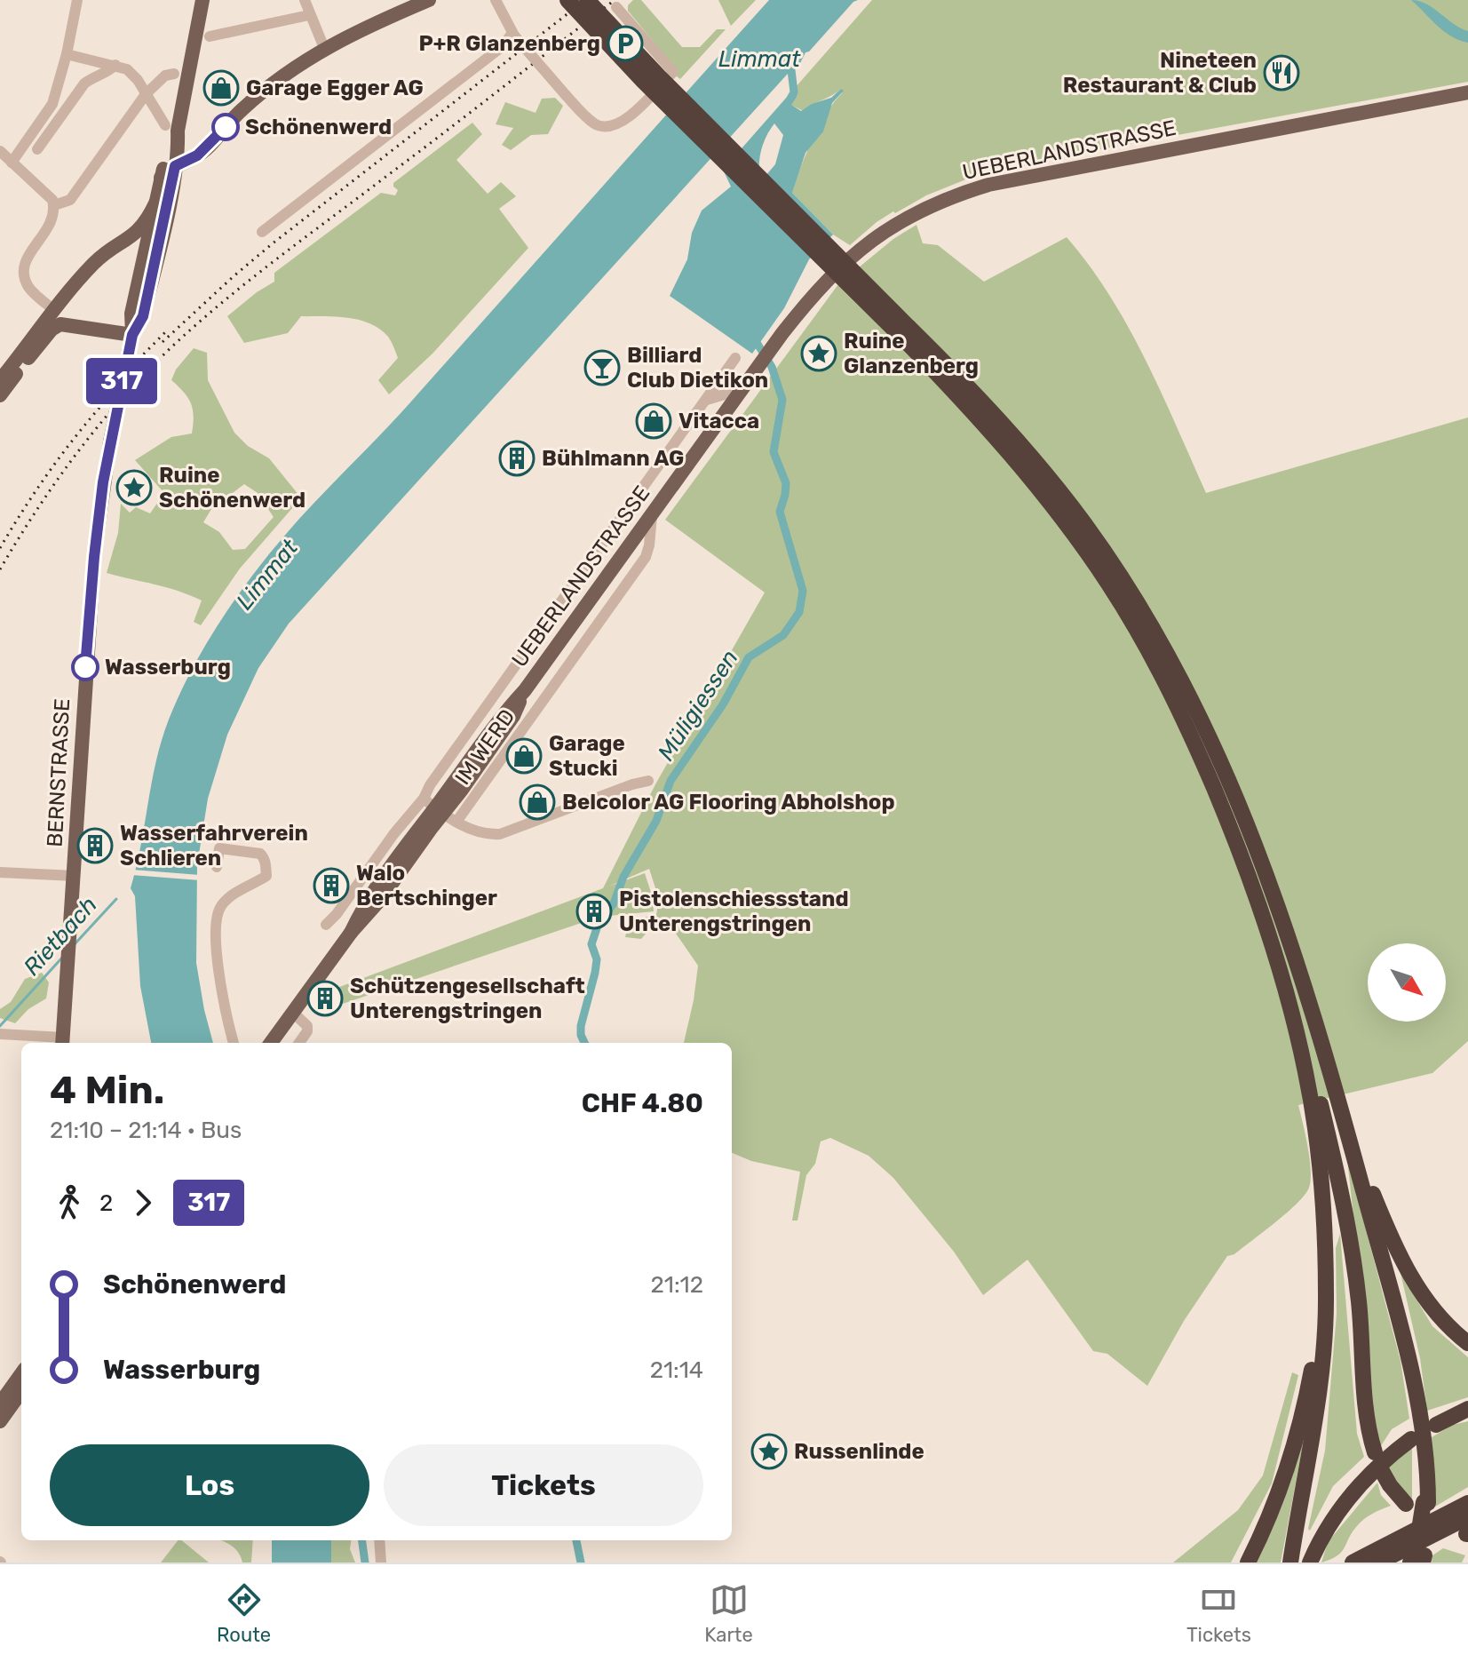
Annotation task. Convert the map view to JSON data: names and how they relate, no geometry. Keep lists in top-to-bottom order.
{
  "streets": {
    "main road": ["UEBERLANDSTRASSE", "BERNSTRASSE"],
    "street": ["IM WERD"]
  },
  "crossings": [
    ["UEBERLANDSTRASSE", "IM WERD"]
  ],
  "water": ["Limmat", "Müligiessen", "Rietbach"],
  "places": {
    "parking": ["P+R Glanzenberg"],
    "restaurant": ["Nineteen Restaurant & Club"],
    "shop": [
      "Garage Egger AG",
      "Vitacca",
      "Garage Stucki",
      "Belcolor AG Flooring Abholshop"
    ],
    "other": ["Schönenwerd", "Wasserburg"],
    "place": ["Ruine Glanzenberg", "Ruine Schönenwerd", "Russenlinde"],
    "bar": ["Billiard Club Dietikon"],
    "building": [
      "Bühlmann AG",
      "Wasserfahrverein Schlieren",
      "Walo Bertschinger",
      "Pistolenschiessstand Unterengstringen",
      "Schützengesellschaft Unterengstringen"
    ]
  },
  "lines": ["bus line 317"],
  "north": "bottom right",
  "page": {
    "on_map": "317",
    "heading": ["4 Min.", "21:10 – 21:14 · Bus", "CHF 4.80"],
    "legs": ["2", "317"],
    "list": [
      {
        "name": "Schönenwerd",
        "value": "21:12"
      },
      {
        "name": "Wasserburg",
        "value": "21:14"
      }
    ],
    "buttons": ["Los", "Tickets"],
    "tabs": ["Route", "Karte", "Tickets"]
  }
}
